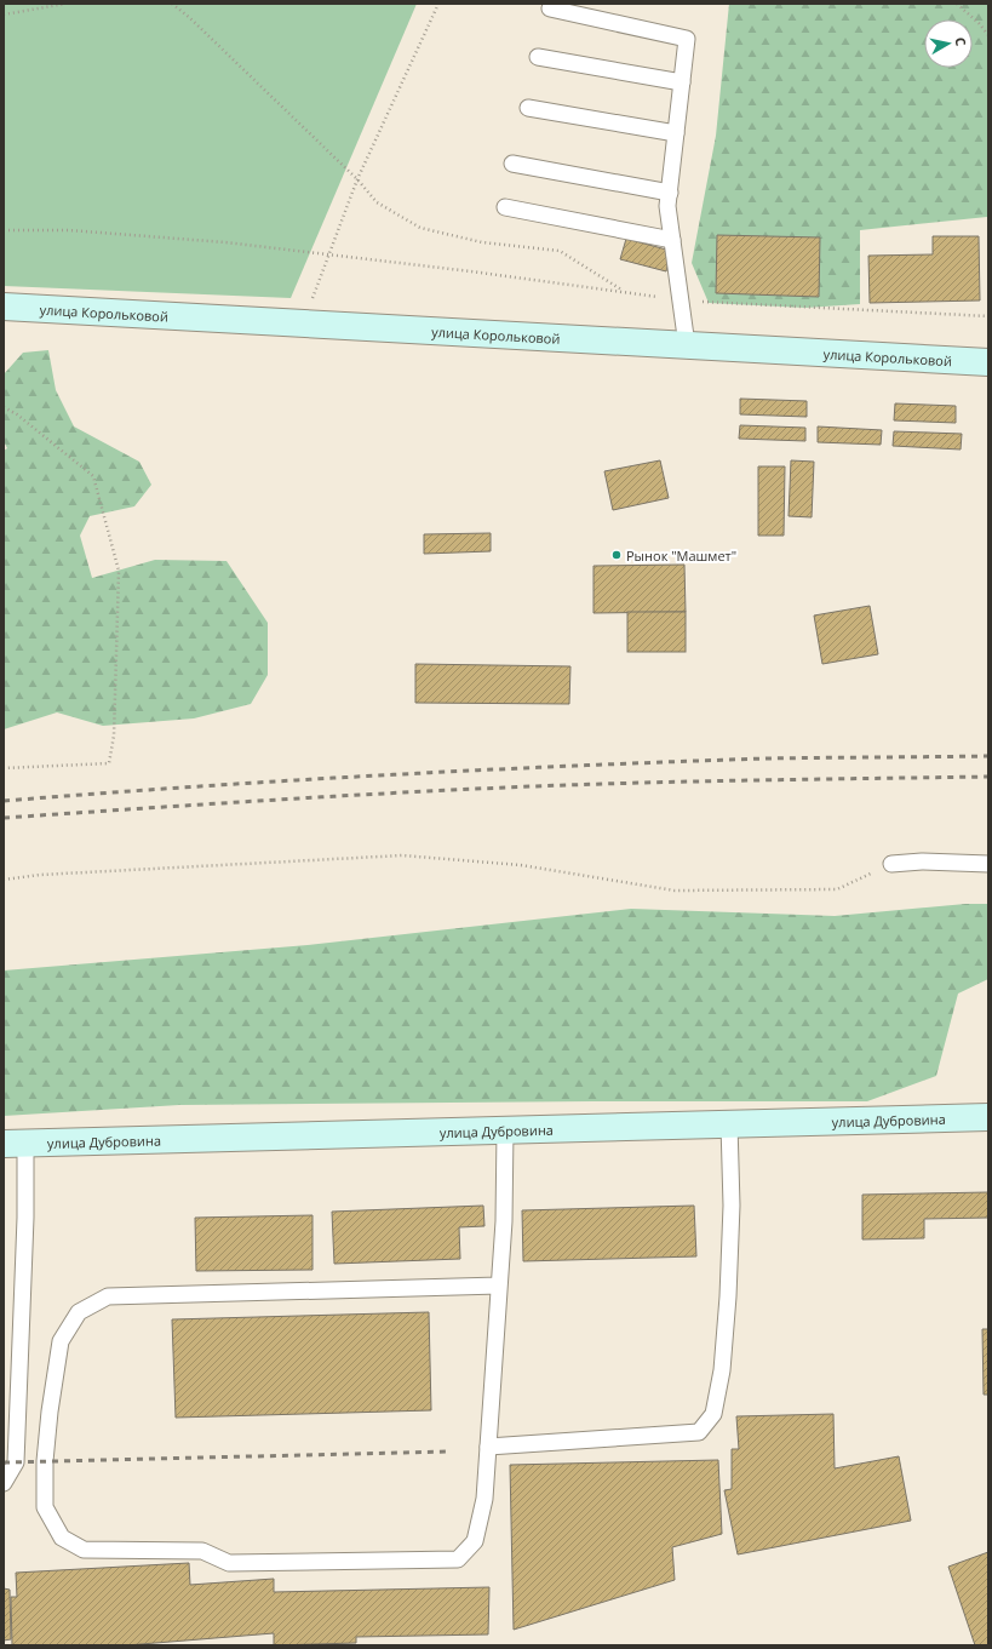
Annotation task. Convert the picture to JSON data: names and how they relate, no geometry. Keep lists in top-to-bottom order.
{
  "streets": {
    "main road": ["улица Корольковой", "улица Дубровина"]
  },
  "places": ["Рынок \"Машмет\""],
  "north": "right"
}
